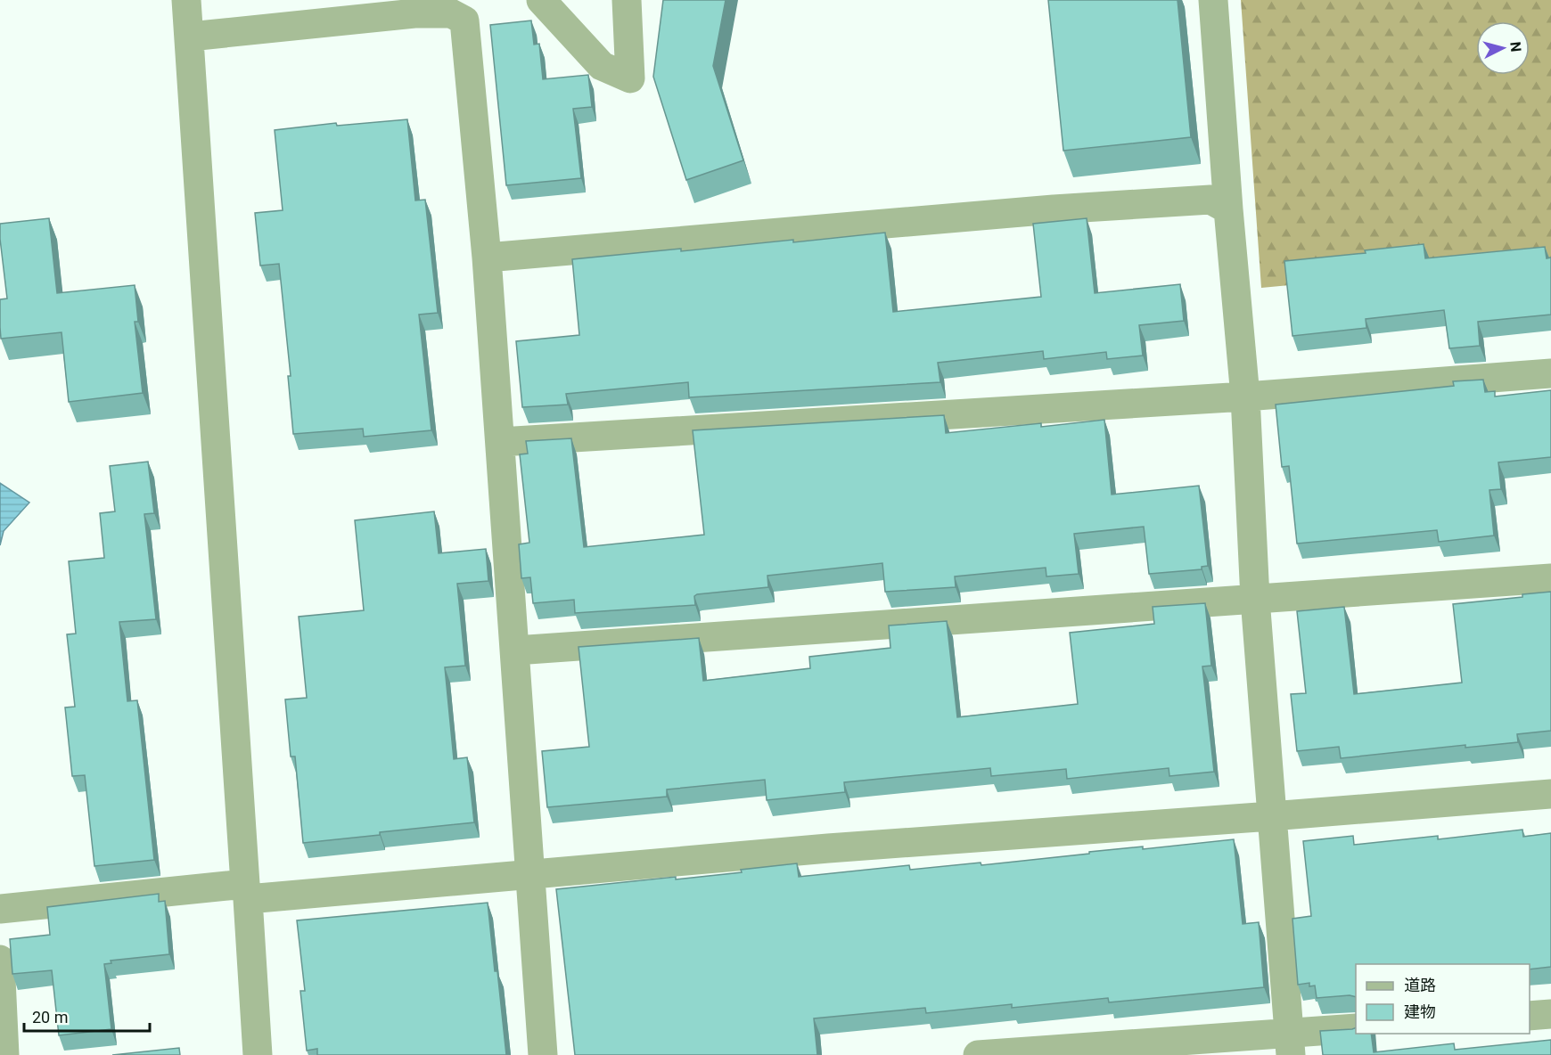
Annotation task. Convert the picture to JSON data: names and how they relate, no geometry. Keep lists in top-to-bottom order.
{
  "legend": ["道路", "建物"],
  "scale_bar": "20 m",
  "north": "right"
}
